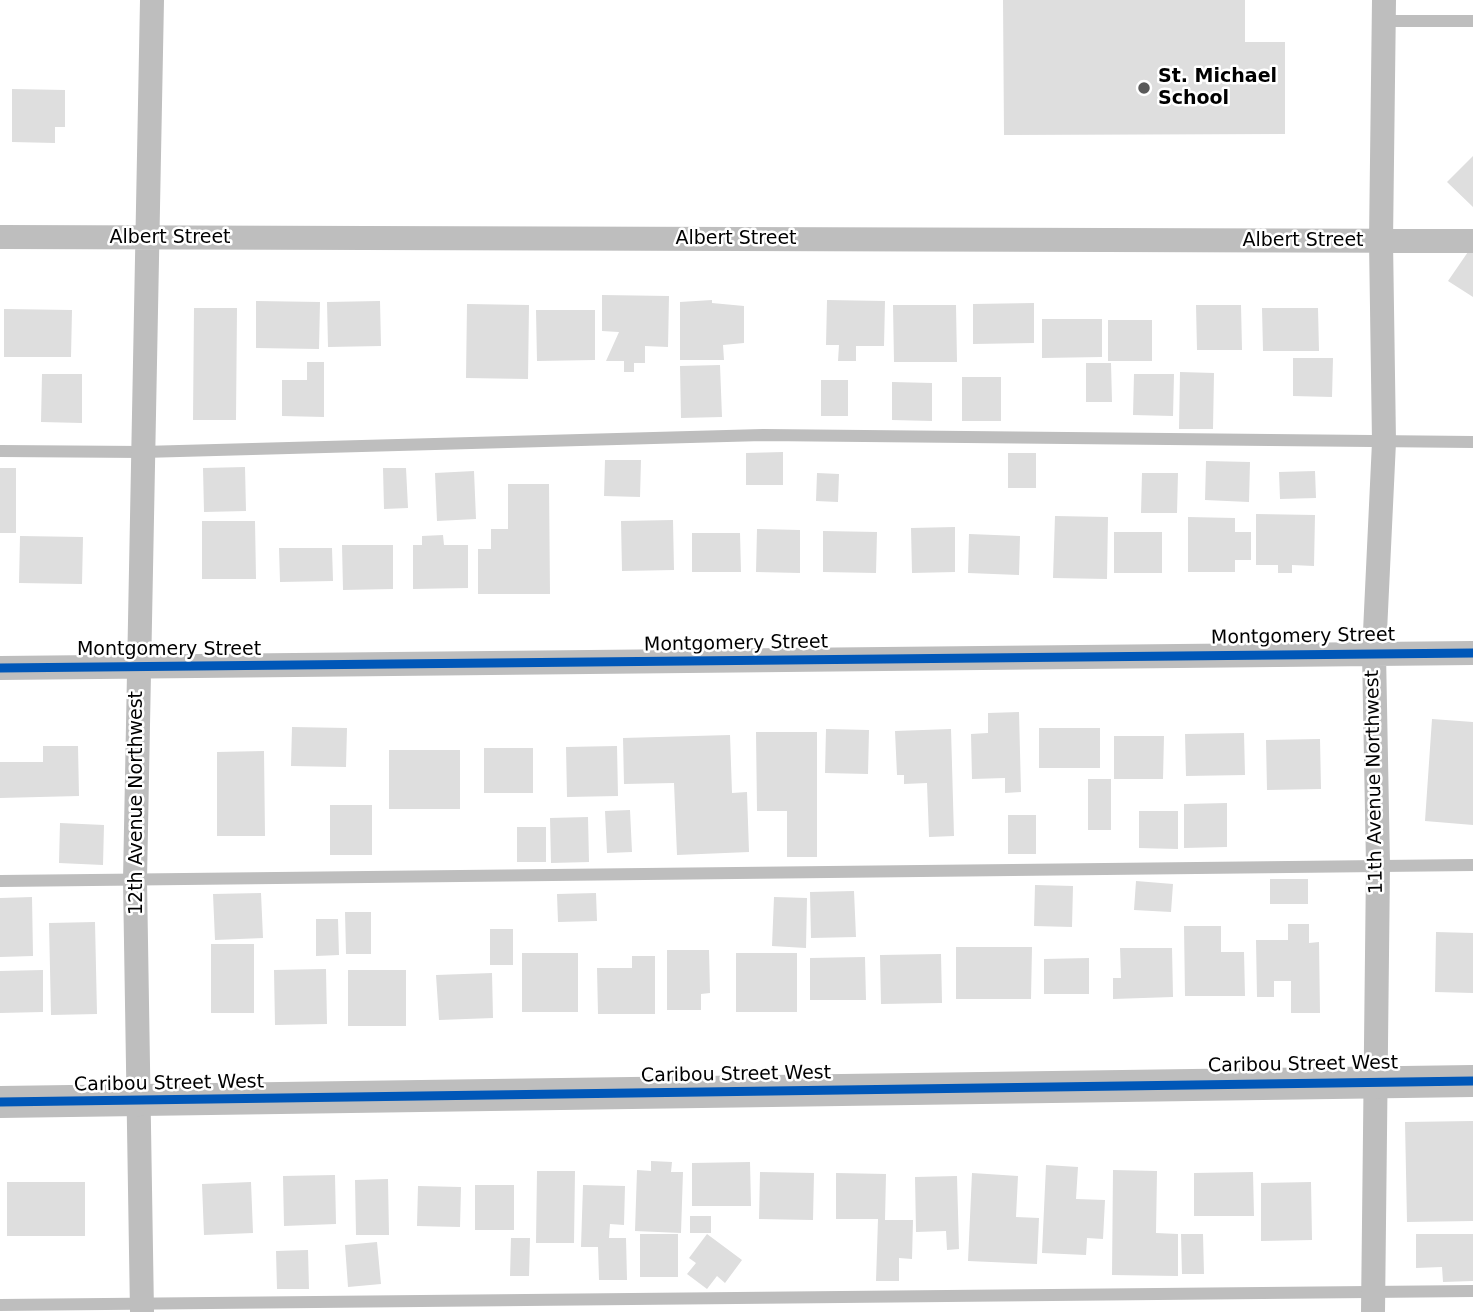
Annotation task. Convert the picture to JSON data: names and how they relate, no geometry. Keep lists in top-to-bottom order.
{
  "streets": {
    "street": [
      "Albert Street",
      "Montgomery Street",
      "11th Avenue Northwest",
      "12th Avenue Northwest",
      "Caribou Street West"
    ]
  },
  "crossings": [
    ["Albert Street", "11th Avenue Northwest"],
    ["Albert Street", "12th Avenue Northwest"],
    ["Montgomery Street", "11th Avenue Northwest"],
    ["Montgomery Street", "12th Avenue Northwest"],
    ["11th Avenue Northwest", "Caribou Street West"],
    ["12th Avenue Northwest", "Caribou Street West"]
  ],
  "places": ["St. Michael School"]
}
